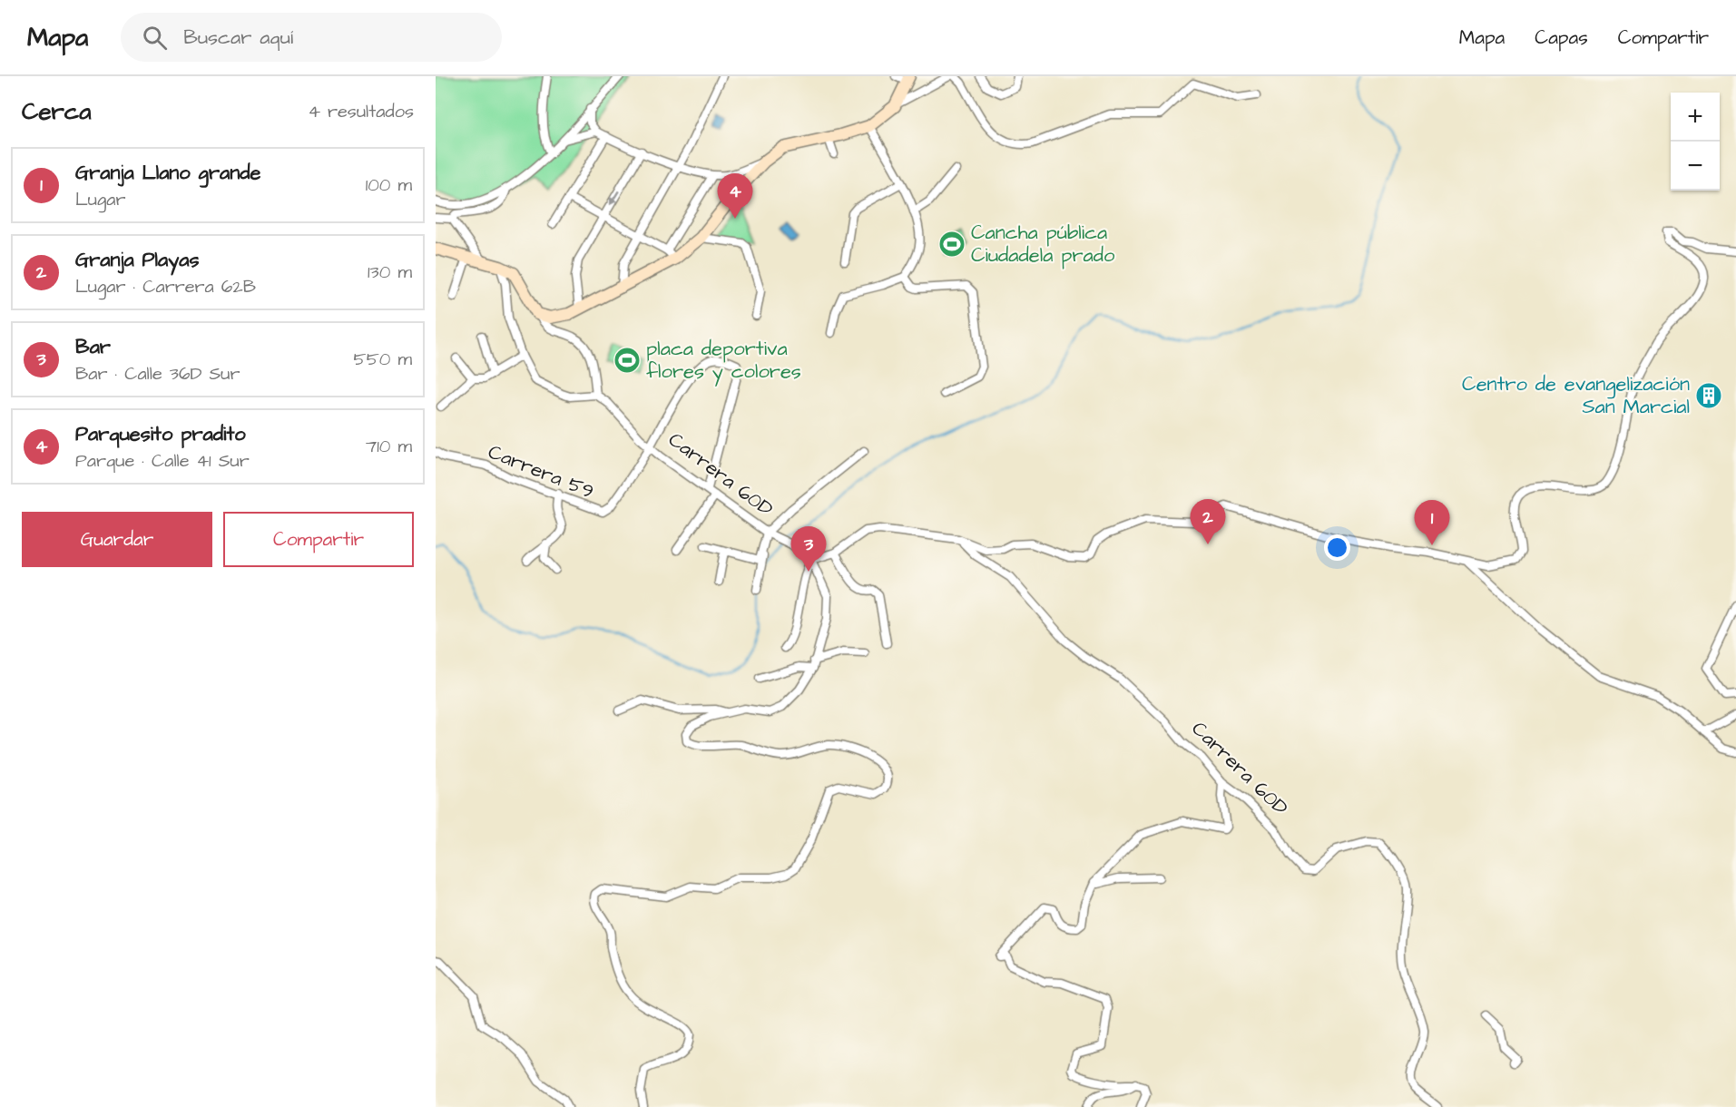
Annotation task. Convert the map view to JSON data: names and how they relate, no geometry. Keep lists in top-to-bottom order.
{
  "streets": {
    "street": ["Carrera 59", "Carrera 60D"]
  },
  "crossings": [
    ["Carrera 59", "Carrera 60D"]
  ],
  "places": {
    "sports": ["Cancha pública Ciudadela prado", "placa deportiva flores y colores"],
    "building": ["Centro de evangelización San Marcial"]
  },
  "page": {
    "header": "Mapa",
    "search": "Buscar aquí",
    "nav": ["Mapa", "Capas", "Compartir"],
    "heading": ["Cerca", "4 resultados"],
    "map_buttons": ["+", "−"],
    "list": [
      {
        "mark": "1",
        "name": "Granja Llano grande",
        "note": "Lugar",
        "value": "100 m"
      },
      {
        "mark": "2",
        "name": "Granja Playas",
        "note": "Lugar · Carrera 62B",
        "value": "130 m"
      },
      {
        "mark": "3",
        "name": "Bar",
        "note": "Bar · Calle 36D Sur",
        "value": "550 m"
      },
      {
        "mark": "4",
        "name": "Parquesito pradito",
        "note": "Parque · Calle 41 Sur",
        "value": "710 m"
      }
    ],
    "pins": [
      "4",
      "2",
      "1",
      "3"
    ],
    "buttons": ["Guardar", "Compartir"]
  }
}
